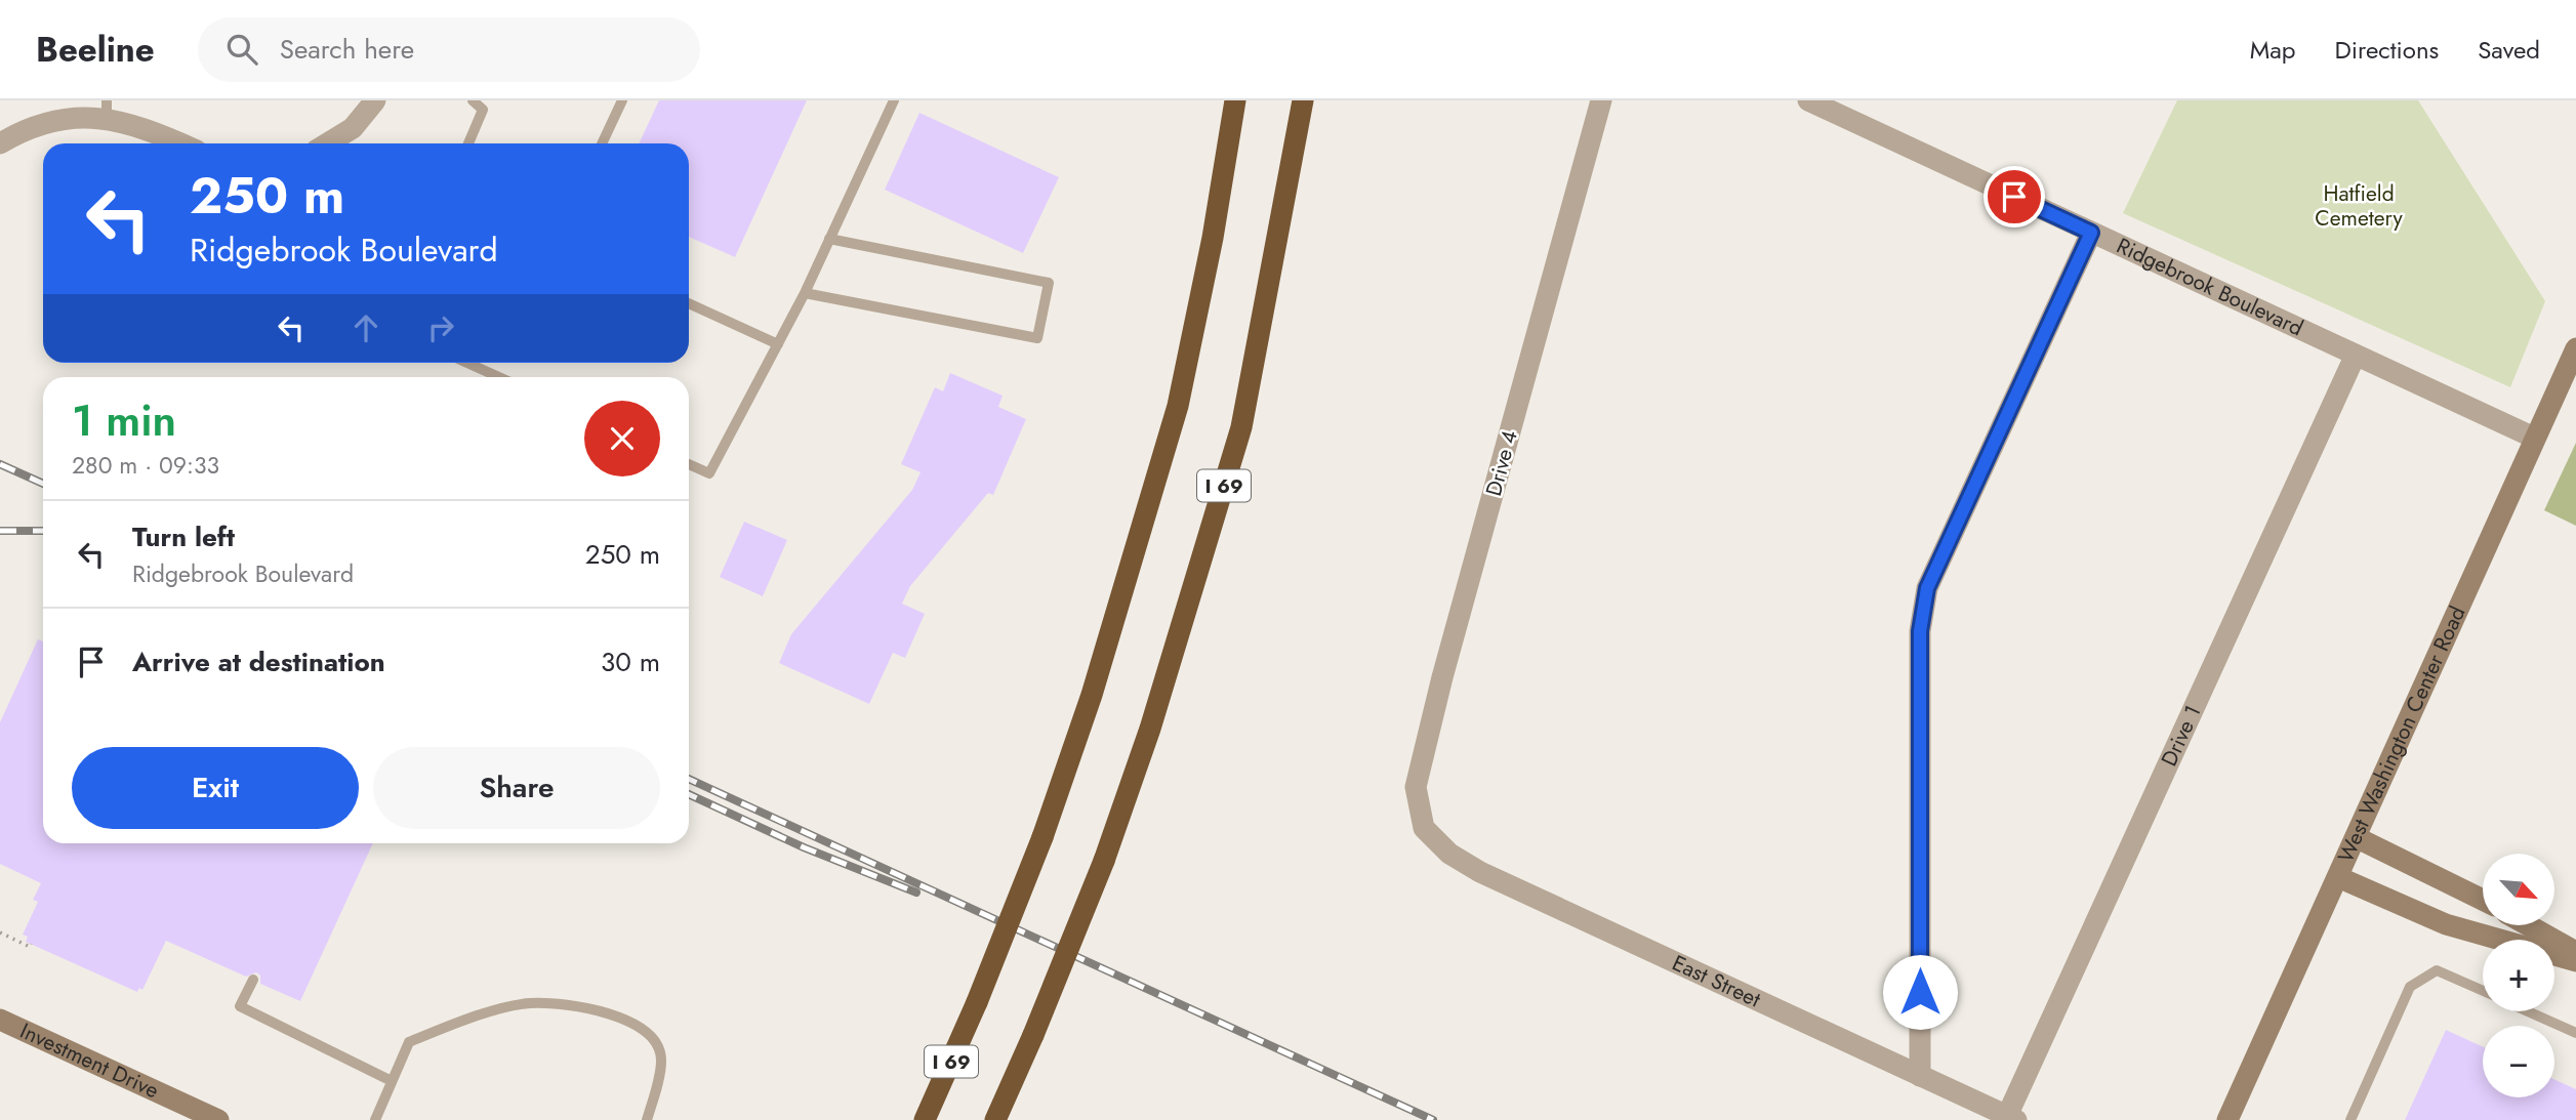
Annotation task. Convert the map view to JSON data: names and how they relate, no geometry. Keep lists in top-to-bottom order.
{
  "streets": {
    "highway": ["I 69"],
    "main road": ["West Washington Center Road", "Investment Drive"],
    "street": [
      "Ridgebrook Boulevard",
      "Drive 4",
      "Drive 1",
      "East Street"
    ]
  },
  "crossings": [
    ["Ridgebrook Boulevard", "West Washington Center Road"],
    ["Ridgebrook Boulevard", "Drive 1"],
    ["Drive 4", "East Street"],
    ["Drive 1", "East Street"]
  ],
  "parks": ["Hatfield Cemetery"],
  "north": "bottom right",
  "page": {
    "header": "Beeline",
    "search": "Search here",
    "nav": ["Map", "Directions", "Saved"],
    "turn": ["250 m", "Ridgebrook Boulevard"],
    "heading": ["1 min", "280 m · 09:33"],
    "list": [
      {
        "name": "Turn left",
        "note": "Ridgebrook Boulevard",
        "value": "250 m"
      },
      {
        "name": "Arrive at destination",
        "value": "30 m"
      }
    ],
    "buttons": ["Exit", "Share"],
    "map_buttons": ["+", "−"]
  }
}
